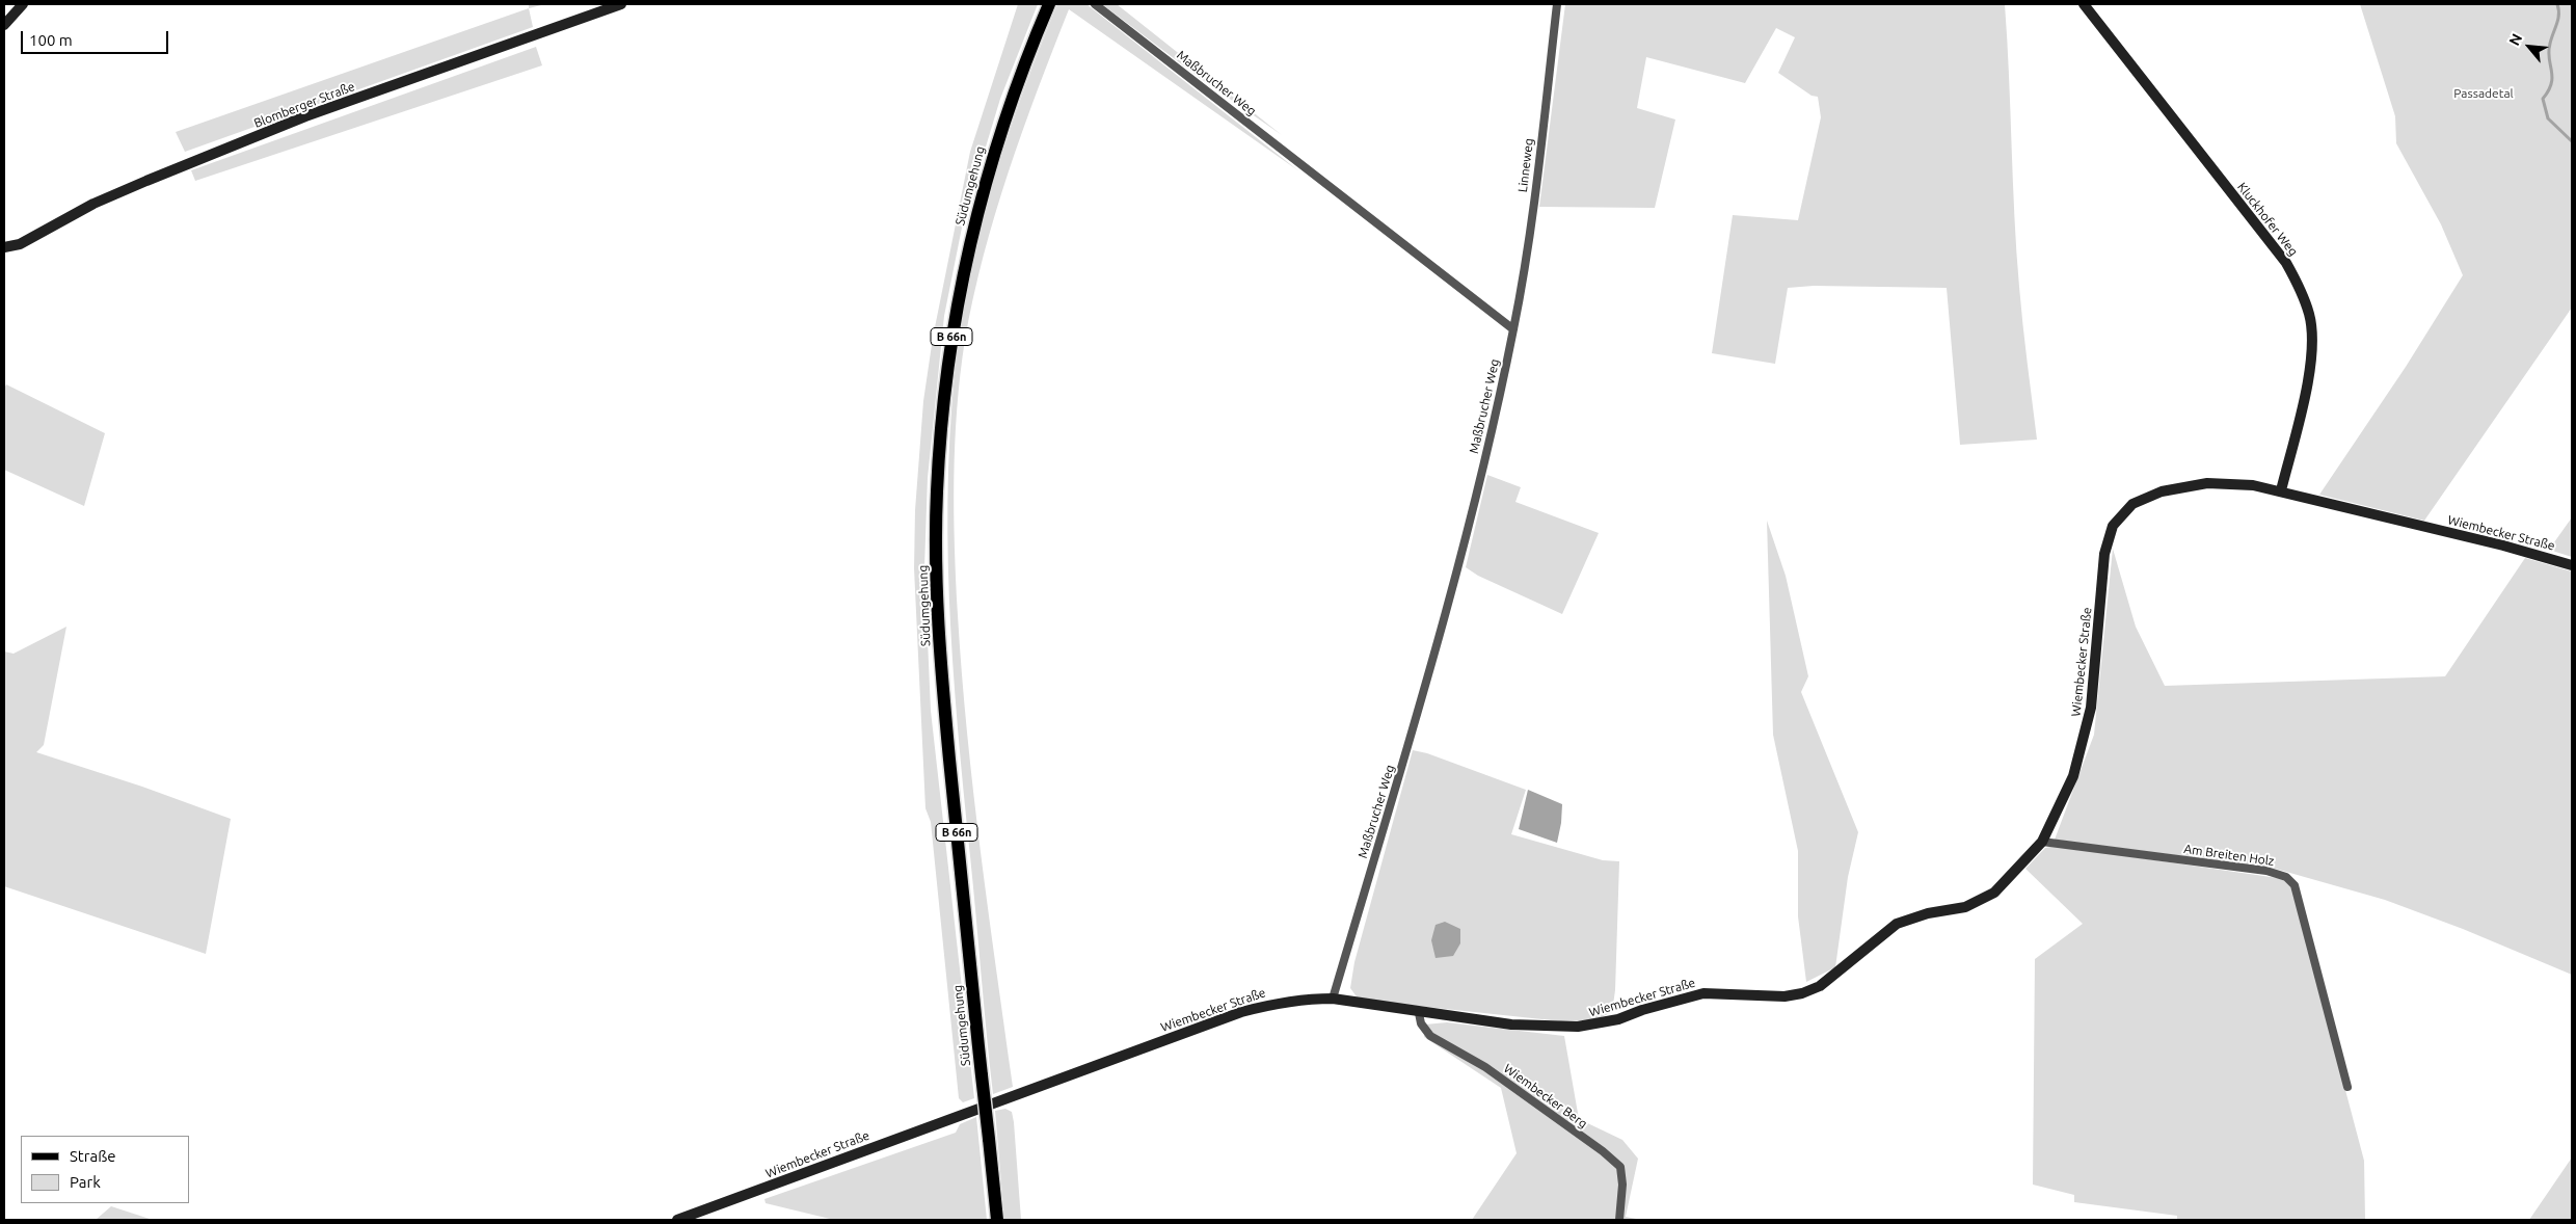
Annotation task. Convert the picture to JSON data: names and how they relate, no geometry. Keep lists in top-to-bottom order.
{
  "streets": {
    "main road": ["Südumgehung", "B 66n"],
    "street": [
      "Maßbrucher Weg",
      "Blomberger Straße",
      "Linneweg",
      "Kluckhofer Weg",
      "Wiembecker Straße",
      "Am Breiten Holz",
      "Wiembecker Berg"
    ]
  },
  "crossings": [
    ["Maßbrucher Weg", "Linneweg"],
    ["Maßbrucher Weg", "Wiembecker Straße"],
    ["Kluckhofer Weg", "Wiembecker Straße"],
    ["Wiembecker Straße", "Am Breiten Holz"],
    ["Wiembecker Straße", "Wiembecker Berg"]
  ],
  "parks": ["Passadetal"],
  "legend": ["Straße", "Park"],
  "scale_bar": "100 m",
  "north": "top left"
}
